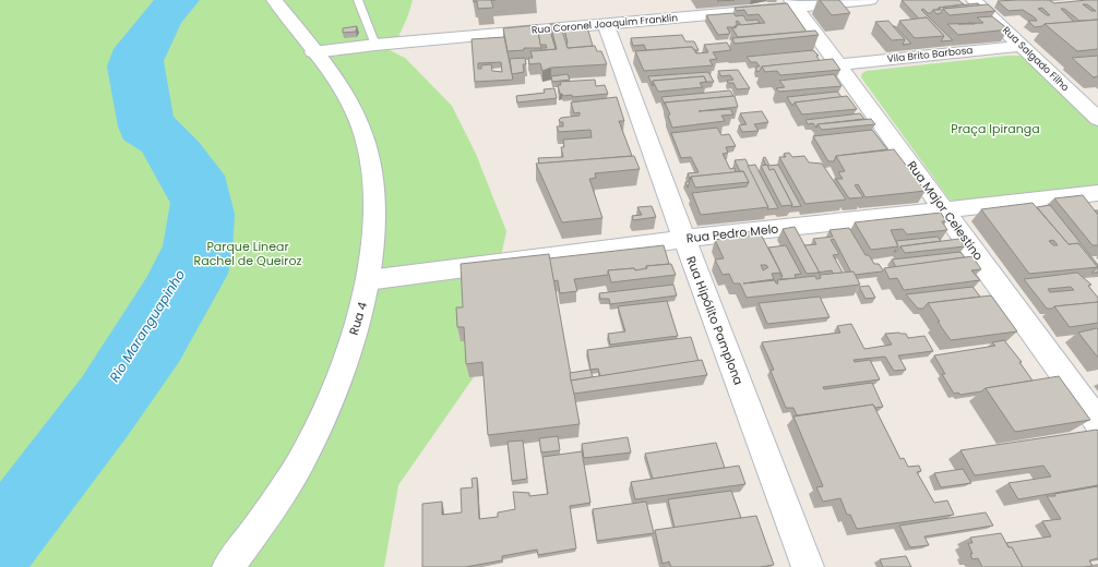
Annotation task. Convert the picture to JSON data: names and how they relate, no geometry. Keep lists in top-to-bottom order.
{
  "streets": {
    "street": [
      "Rua Coronel Joaquim Franklin",
      "Vila Brito Barbosa",
      "Rua Salgado Filho",
      "Rua Major Celestino",
      "Rua Pedro Melo",
      "Rua 4",
      "Rua Hipólito Pamplona"
    ]
  },
  "crossings": [
    ["Rua Coronel Joaquim Franklin", "Rua Major Celestino"],
    ["Rua Coronel Joaquim Franklin", "Rua 4"],
    ["Rua Coronel Joaquim Franklin", "Rua Hipólito Pamplona"],
    ["Vila Brito Barbosa", "Rua Salgado Filho"],
    ["Vila Brito Barbosa", "Rua Major Celestino"],
    ["Rua Major Celestino", "Rua Pedro Melo"],
    ["Rua Pedro Melo", "Rua 4"],
    ["Rua Pedro Melo", "Rua Hipólito Pamplona"]
  ],
  "water": ["Rio Maranguapinho"],
  "parks": ["Praça Ipiranga", "Parque Linear Rachel de Queiroz"]
}
